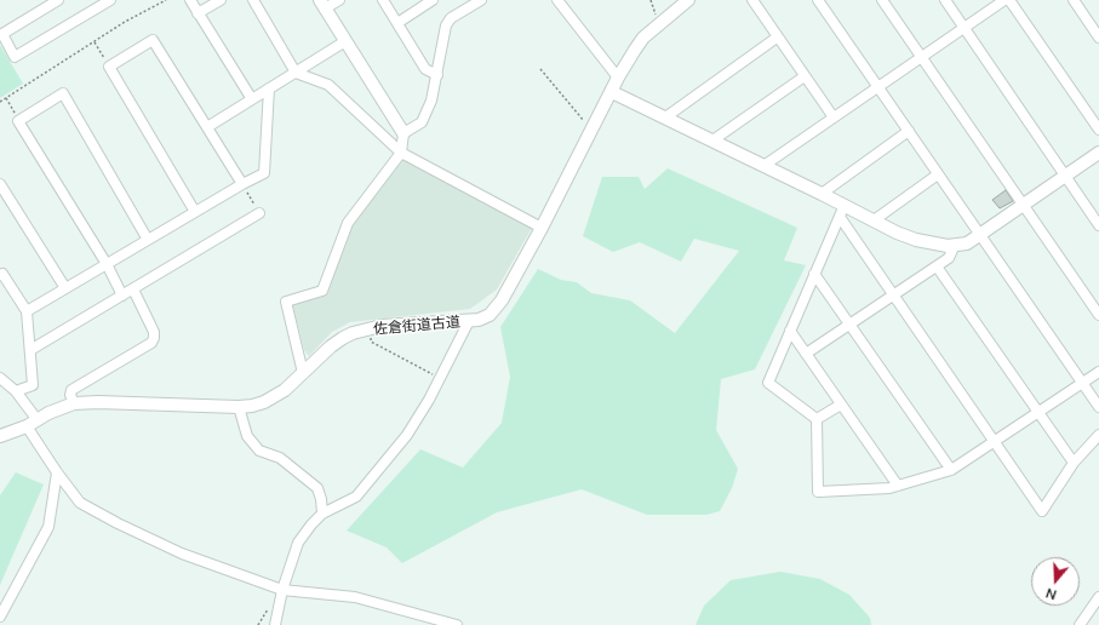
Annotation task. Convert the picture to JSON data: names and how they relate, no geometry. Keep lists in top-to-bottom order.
{
  "streets": {
    "street": ["佐倉街道古道"]
  },
  "north": "bottom"
}
